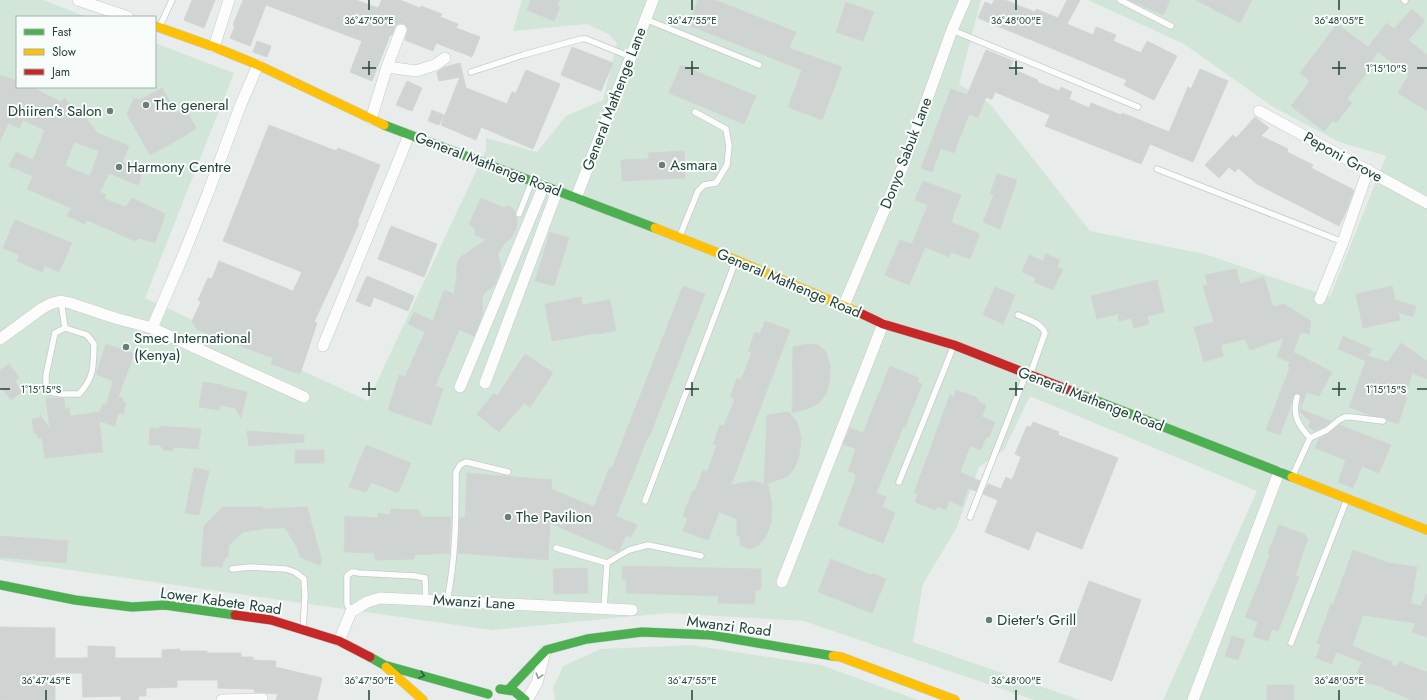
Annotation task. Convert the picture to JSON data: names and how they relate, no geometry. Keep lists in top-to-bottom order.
{
  "streets": {
    "street": [
      "General Mathenge Lane",
      "Donyo Sabuk Lane",
      "Peponi Grove",
      "General Mathenge Road",
      "Lower Kabete Road",
      "Mwanzi Lane",
      "Mwanzi Road"
    ]
  },
  "crossings": [
    ["General Mathenge Lane", "General Mathenge Road"],
    ["Donyo Sabuk Lane", "General Mathenge Road"]
  ],
  "places": [
    "The general",
    "Dhiiren's Salon",
    "Asmara",
    "Harmony Centre",
    "Smec International (Kenya)",
    "The Pavilion",
    "Dieter's Grill"
  ],
  "legend": ["Fast", "Slow", "Jam"],
  "coordinates": [
    "36°47'50\"E",
    "36°47'55\"E",
    "36°48'00\"E",
    "36°48'05\"E",
    "1°15'10\"S",
    "1°15'15\"S",
    "36°47'45\"E"
  ]
}
